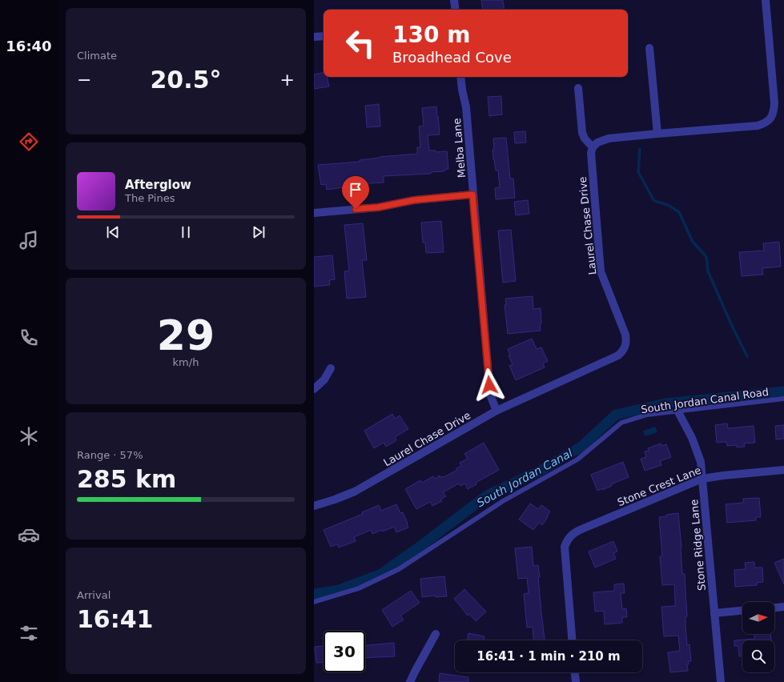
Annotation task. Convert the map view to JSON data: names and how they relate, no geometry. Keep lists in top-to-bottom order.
{
  "streets": {
    "street": [
      "Melba Lane",
      "Laurel Chase Drive",
      "Stone Crest Lane",
      "Stone Ridge Lane"
    ],
    "lane": ["South Jordan Canal Road"]
  },
  "crossings": [
    ["Melba Lane", "Laurel Chase Drive"],
    ["South Jordan Canal Road", "Stone Ridge Lane"],
    ["Stone Crest Lane", "Stone Ridge Lane"]
  ],
  "water": ["South Jordan Canal"],
  "north": "right",
  "page": {
    "tabs": "16:40",
    "tile": [
      "Climate",
      ["29", "km/h"],
      ["Range · 57%", "285 km"],
      ["Arrival", "16:41"]
    ],
    "turn": ["130 m", "Broadhead Cove"],
    "heat": ["−", "20.5°", "+"],
    "song": ["Afterglow", "The Pines"],
    "limit": "30",
    "trip": "16:41 · 1 min · 210 m"
  }
}
